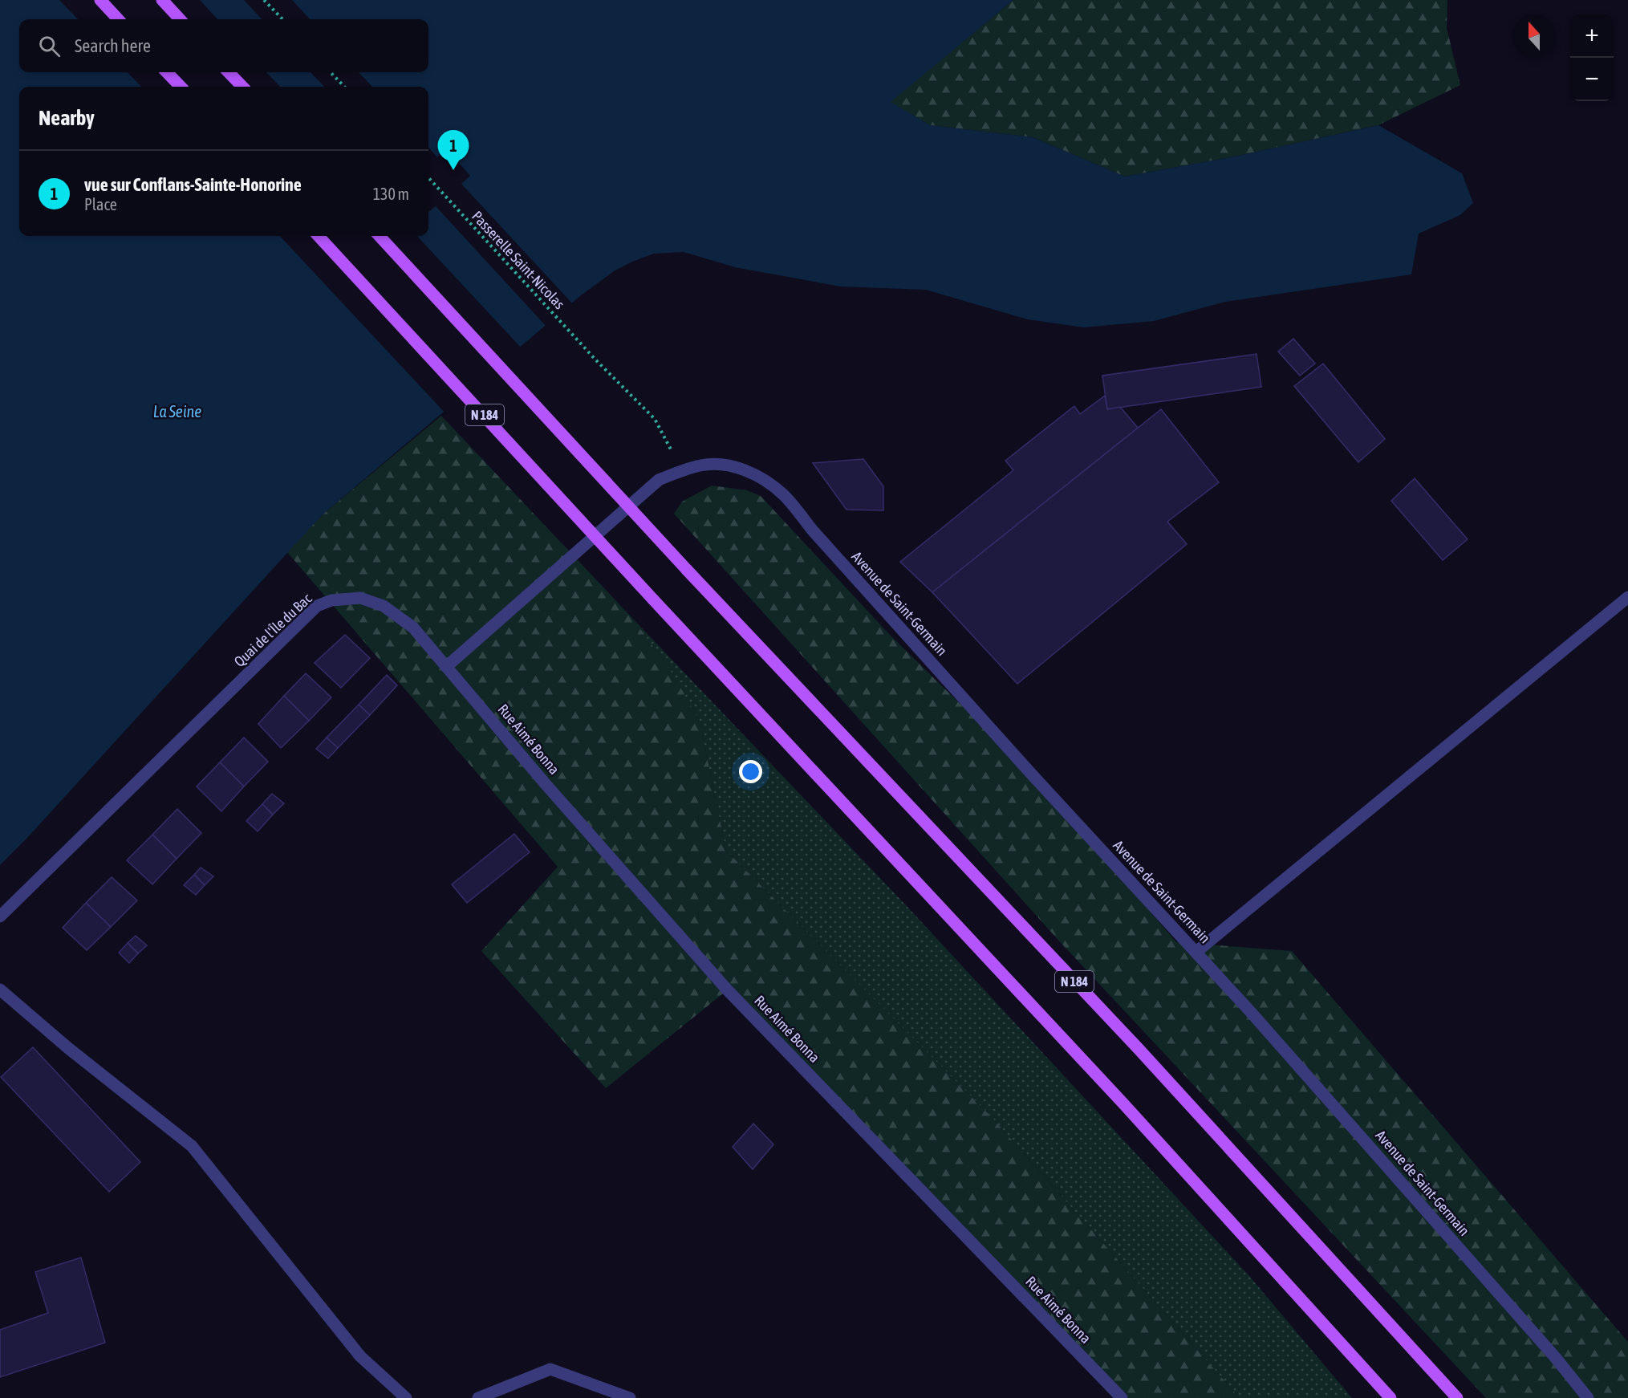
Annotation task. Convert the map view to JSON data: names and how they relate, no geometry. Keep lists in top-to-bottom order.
{
  "streets": {
    "main road": ["N 184"],
    "street": ["Avenue de Saint-Germain", "Quai de l'Île du Bac", "Rue Aimé Bonna"],
    "path": ["Passerelle Saint-Nicolas"]
  },
  "crossings": [
    ["Passerelle Saint-Nicolas", "Avenue de Saint-Germain"],
    ["Quai de l'Île du Bac", "Rue Aimé Bonna"]
  ],
  "water": ["La Seine"],
  "north": "top",
  "page": {
    "map_buttons": ["+", "−"],
    "search": "Search here",
    "heading": "Nearby",
    "pins": "1",
    "list": [
      {
        "mark": "1",
        "name": "vue sur Conflans-Sainte-Honorine",
        "note": "Place",
        "value": "130 m"
      }
    ]
  }
}
